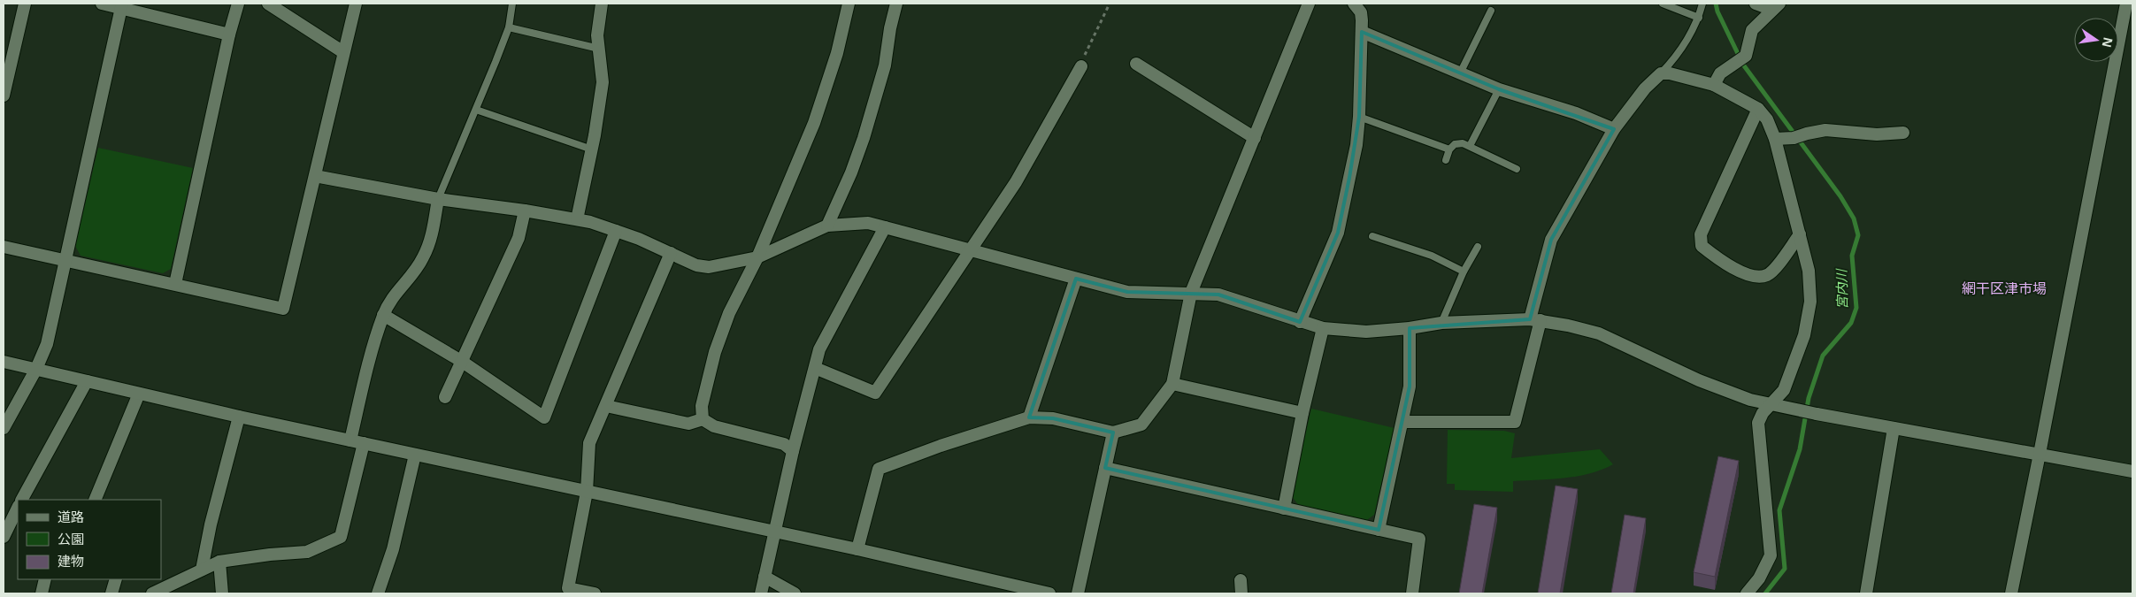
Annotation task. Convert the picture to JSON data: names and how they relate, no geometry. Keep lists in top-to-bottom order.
{
  "districts": ["網干区津市場"],
  "water": ["宮内川"],
  "legend": ["道路", "公園", "建物"],
  "north": "right"
}
